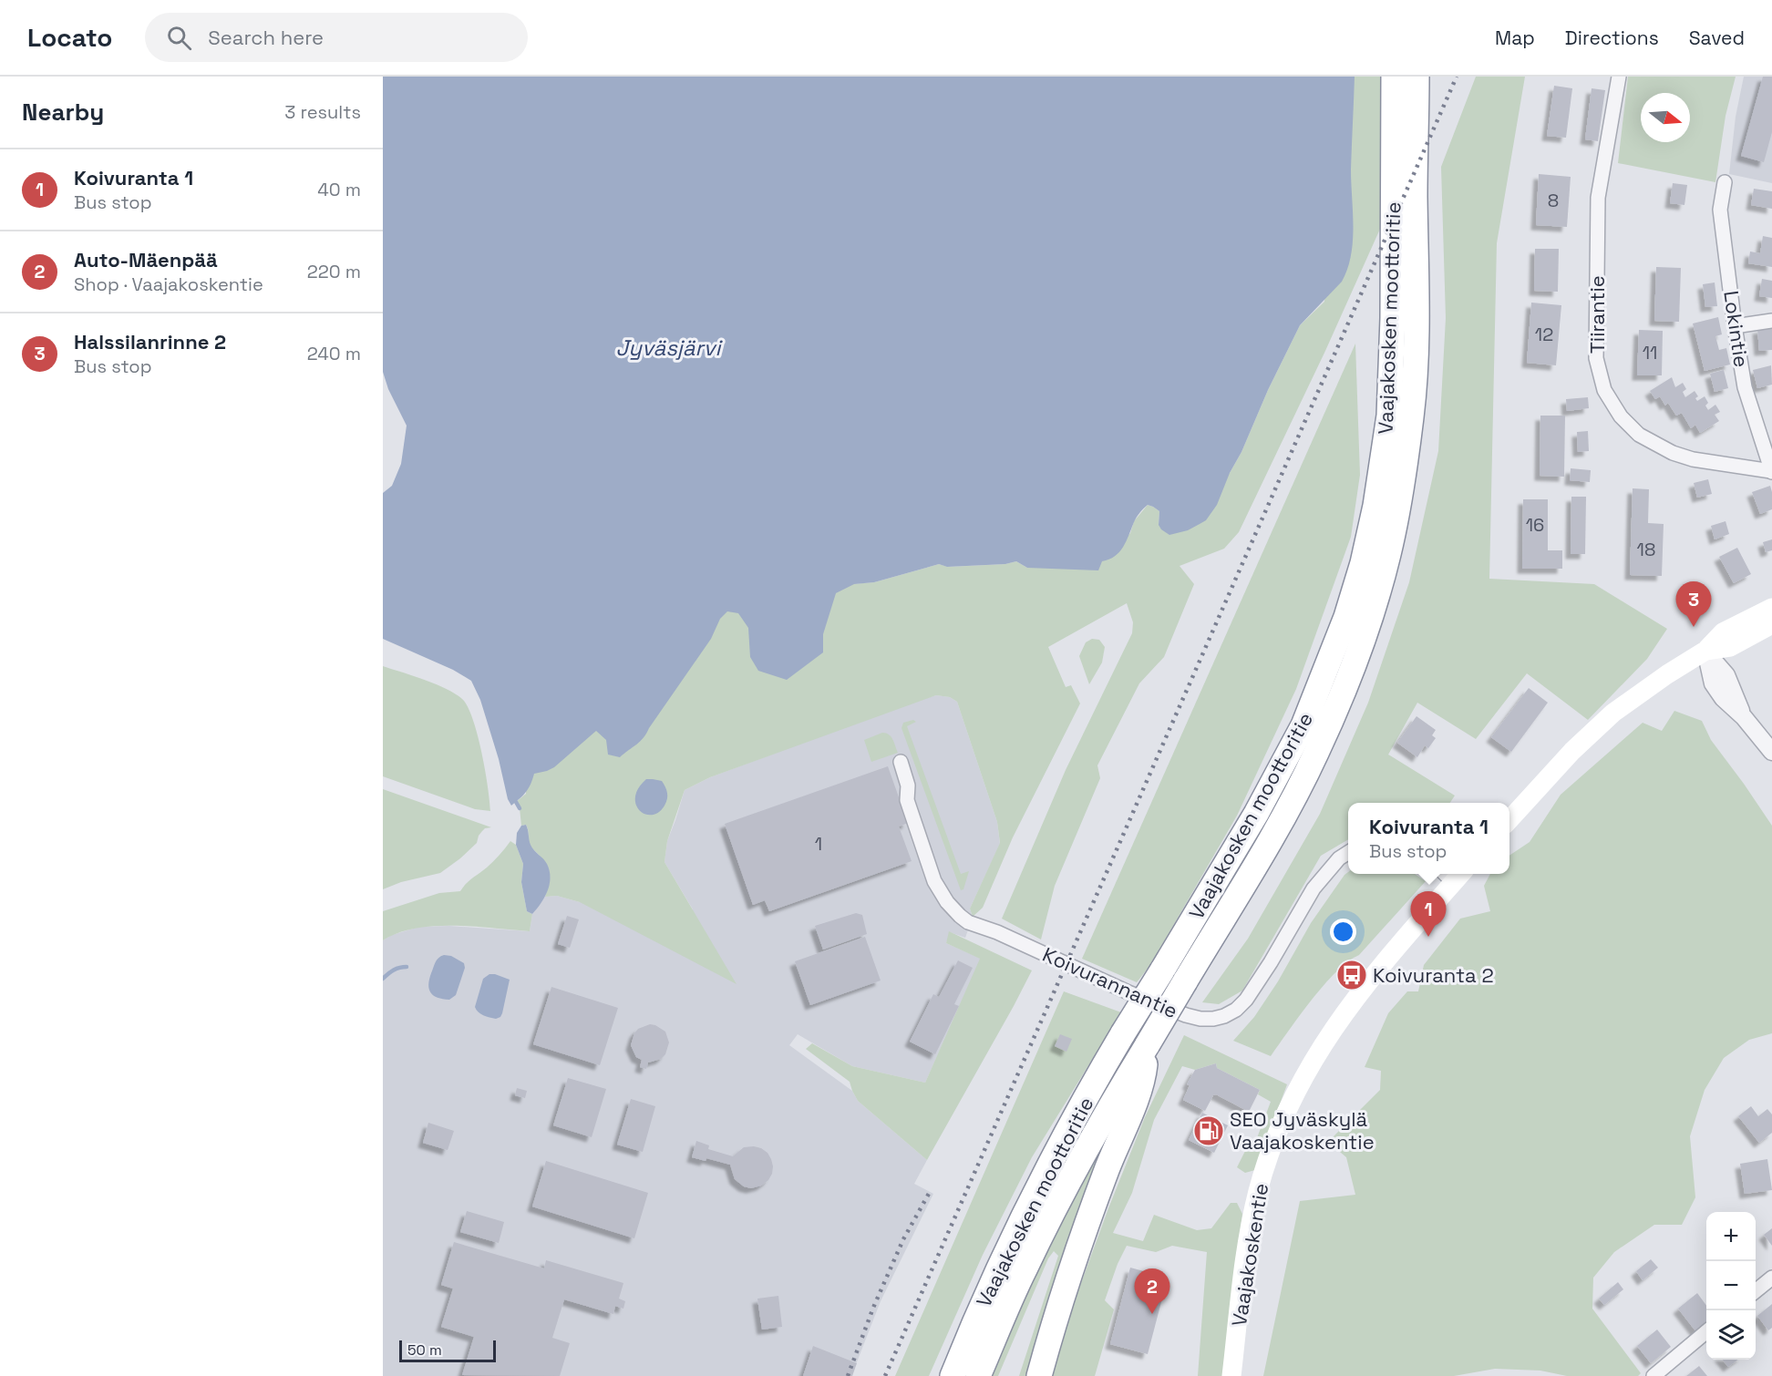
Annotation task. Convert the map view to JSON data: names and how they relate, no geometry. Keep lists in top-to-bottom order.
{
  "streets": {
    "highway": ["Vaajakosken moottoritie"],
    "main road": ["Vaajakoskentie"],
    "street": ["Tiirantie", "Lokintie", "Koivurannantie"]
  },
  "crossings": [
    ["Tiirantie", "Lokintie"]
  ],
  "water": ["Jyväsjärvi"],
  "places": {
    "bus stop": ["Koivuranta 2"],
    "fuel station": ["SEO Jyväskylä Vaajakoskentie"]
  },
  "house_numbers": [
    "8",
    "12",
    "11",
    "16",
    "18",
    "1"
  ],
  "scale_bar": "50 m",
  "north": "right",
  "page": {
    "header": "Locato",
    "search": "Search here",
    "nav": ["Map", "Directions", "Saved"],
    "heading": ["Nearby", "3 results"],
    "list": [
      {
        "mark": "1",
        "name": "Koivuranta 1",
        "note": "Bus stop",
        "value": "40 m"
      },
      {
        "mark": "2",
        "name": "Auto-Mäenpää",
        "note": "Shop · Vaajakoskentie",
        "value": "220 m"
      },
      {
        "mark": "3",
        "name": "Halssilanrinne 2",
        "note": "Bus stop",
        "value": "240 m"
      }
    ],
    "pins": ["3", "1", "2"],
    "popup": ["Koivuranta 1", "Bus stop"],
    "map_buttons": ["+", "−"],
    "scale": "50 m"
  }
}
